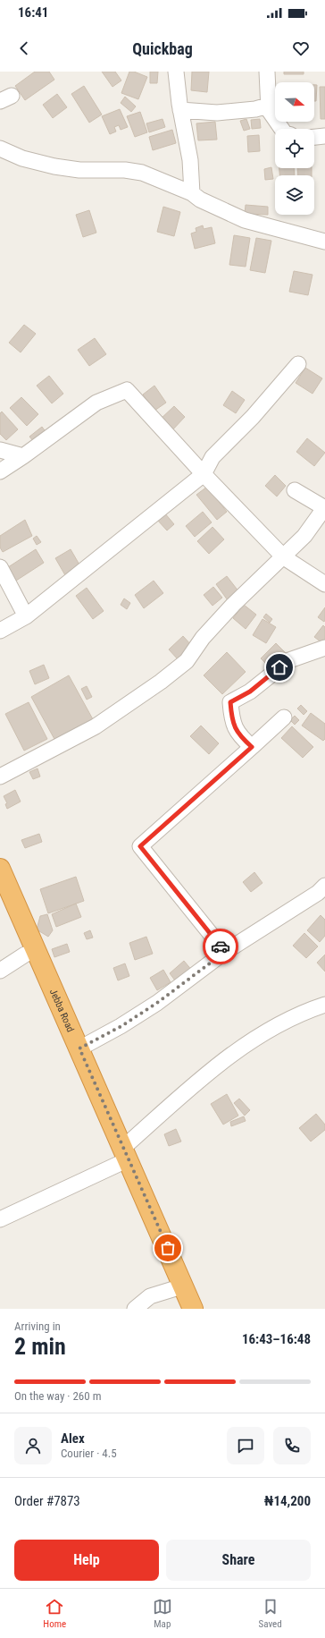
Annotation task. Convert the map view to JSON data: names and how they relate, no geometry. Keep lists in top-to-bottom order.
{
  "streets": {
    "highway": ["Jebba Road"]
  },
  "north": "right",
  "page": {
    "status": "16:41",
    "header": "Quickbag",
    "heading": ["2 min", "Arriving in", "16:43–16:48"],
    "panel": [
      "Alex",
      "Courier · 4.5",
      "Order #7873",
      "₦14,200"
    ],
    "bar": "On the way · 260 m",
    "buttons": ["Help", "Share"],
    "tabs": ["Home", "Map", "Saved"]
  }
}
